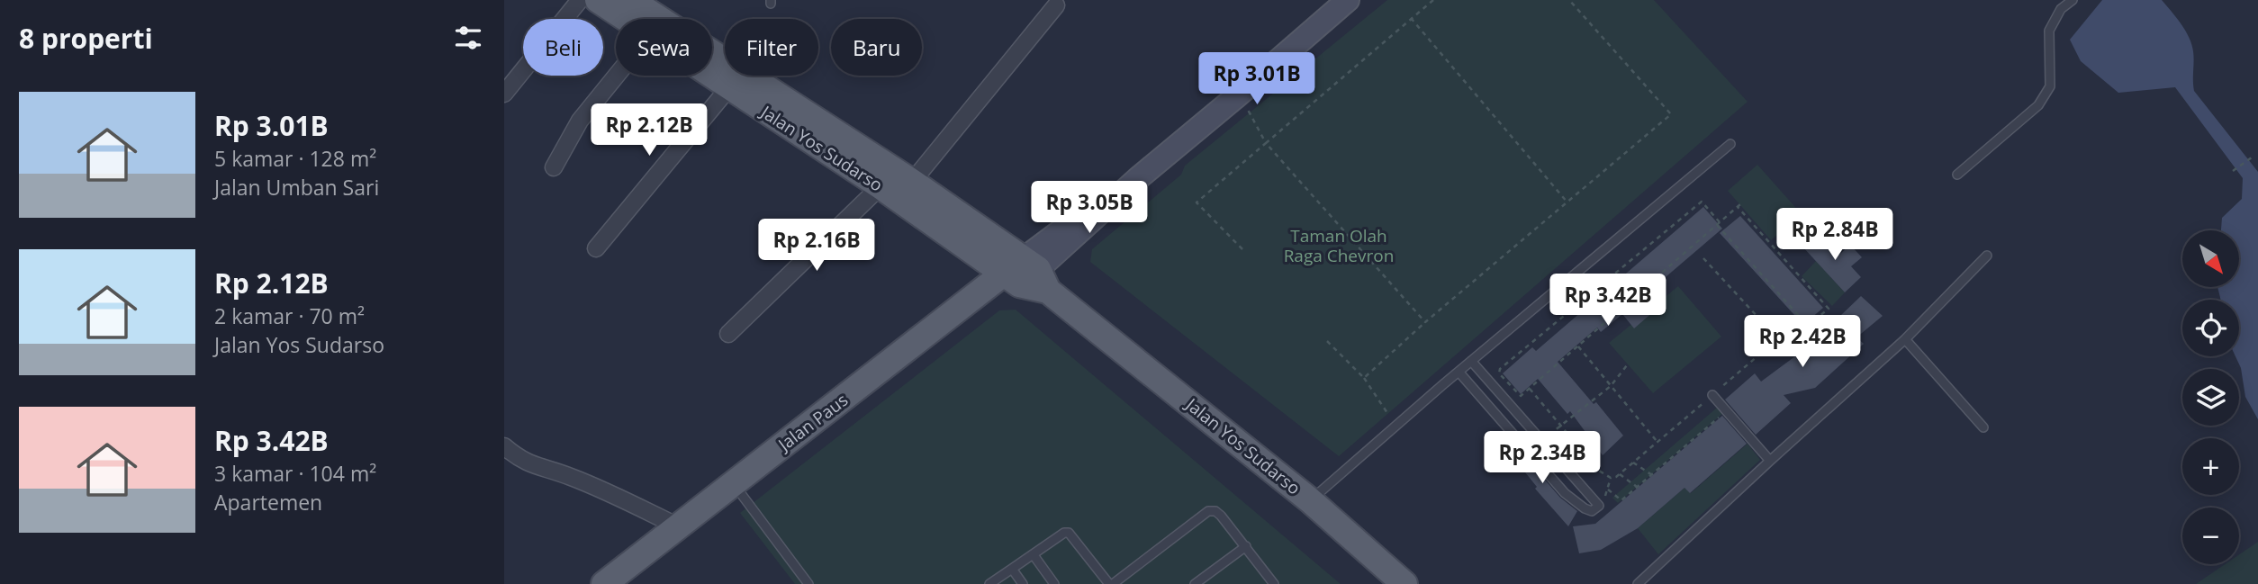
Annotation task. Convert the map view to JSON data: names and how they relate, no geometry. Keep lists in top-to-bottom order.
{
  "streets": {
    "main road": ["Jalan Yos Sudarso", "Jalan Paus"]
  },
  "crossings": [
    ["Jalan Yos Sudarso", "Jalan Paus"]
  ],
  "parks": ["Taman Olah Raga Chevron"],
  "north": "bottom right",
  "page": {
    "heading": "8 properti",
    "chip": [
      "Beli",
      "Sewa",
      "Filter",
      "Baru"
    ],
    "price": [
      "Rp 3.01B",
      "Rp 2.12B",
      "Rp 3.05B",
      "Rp 2.84B",
      "Rp 2.16B",
      "Rp 3.42B",
      "Rp 2.42B",
      "Rp 2.34B"
    ],
    "list": [
      {
        "name": "Rp 3.01B",
        "note": "5 kamar · 128 m² · Jalan Umban Sari"
      },
      {
        "name": "Rp 2.12B",
        "note": "2 kamar · 70 m² · Jalan Yos Sudarso"
      },
      {
        "name": "Rp 3.42B",
        "note": "3 kamar · 104 m² · Apartemen"
      }
    ],
    "map_buttons": ["+", "−"]
  }
}
